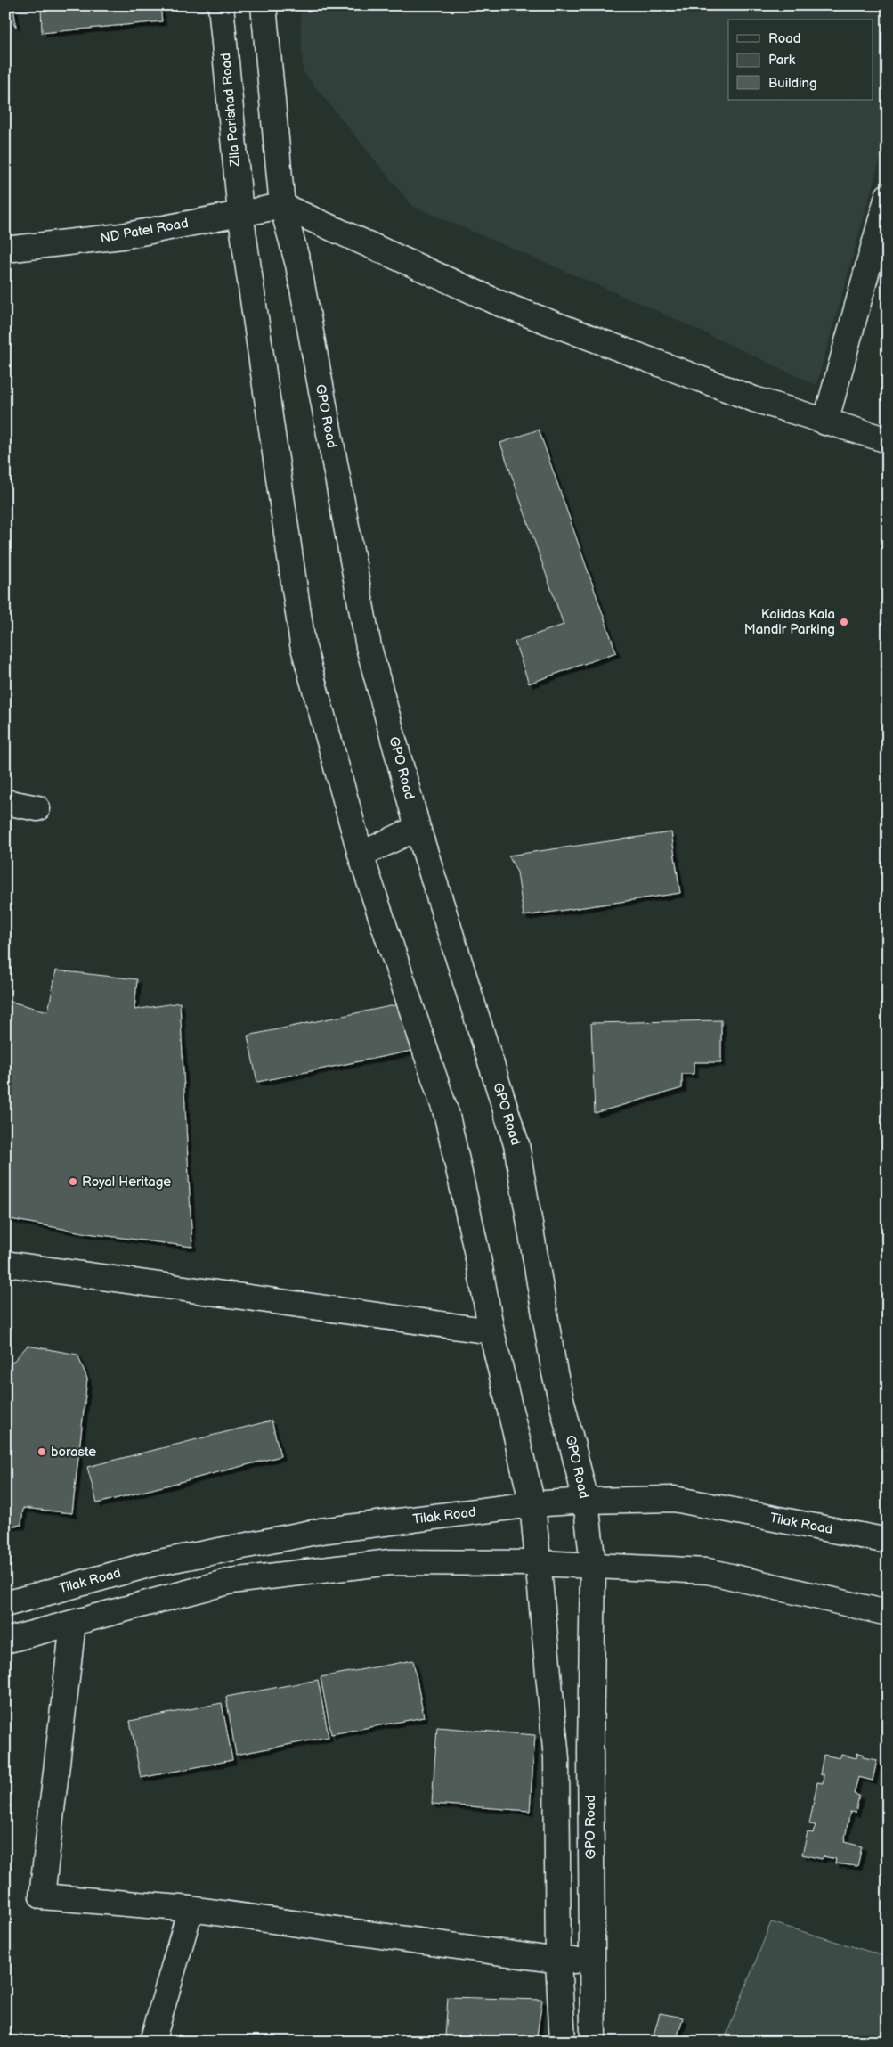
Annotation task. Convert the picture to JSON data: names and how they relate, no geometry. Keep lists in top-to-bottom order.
{
  "streets": {
    "street": [
      "Zila Parishad Road",
      "ND Patel Road",
      "GPO Road",
      "Tilak Road"
    ]
  },
  "crossings": [
    ["Zila Parishad Road", "ND Patel Road"],
    ["ND Patel Road", "GPO Road"],
    ["GPO Road", "Tilak Road"]
  ],
  "places": ["Kalidas Kala Mandir Parking", "Royal Heritage", "boraste"],
  "legend": ["Road", "Park", "Building"]
}
